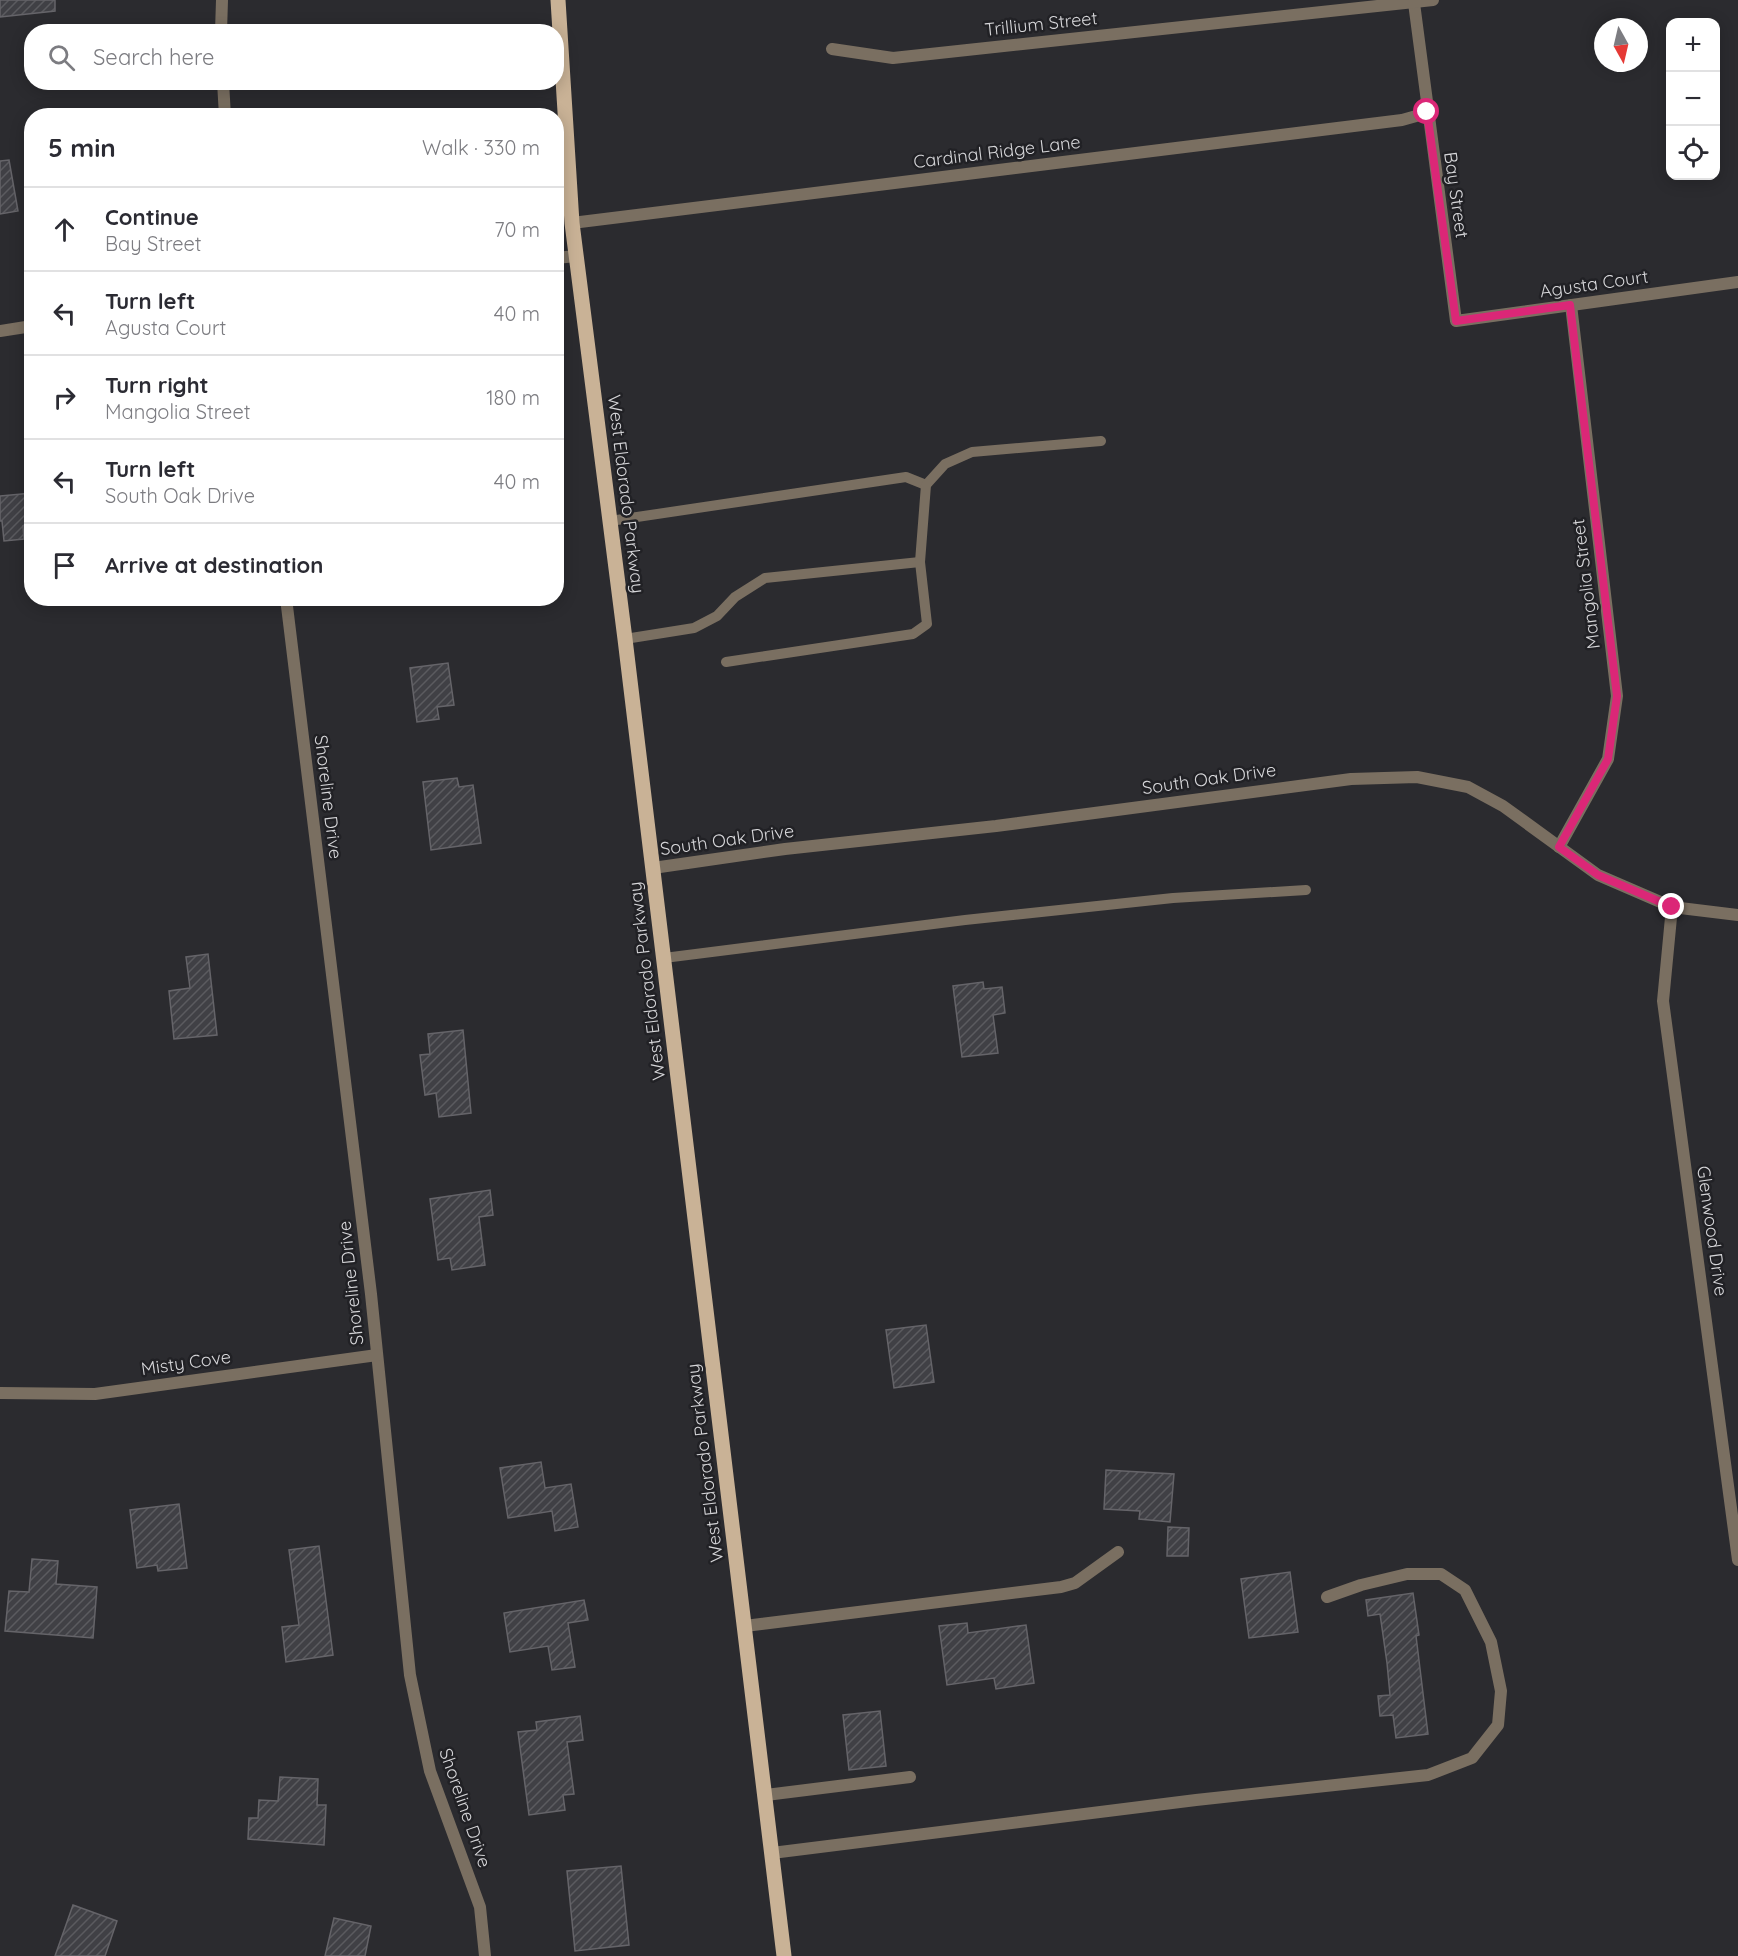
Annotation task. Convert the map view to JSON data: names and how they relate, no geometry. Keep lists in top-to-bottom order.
{
  "streets": {
    "main road": ["West Eldorado Parkway"],
    "street": [
      "Trillium Street",
      "Cardinal Ridge Lane",
      "Bay Street",
      "Agusta Court",
      "Mangolia Street",
      "South Oak Drive",
      "Shoreline Drive",
      "Glenwood Drive",
      "Misty Cove"
    ]
  },
  "crossings": [
    ["Trillium Street", "Bay Street"],
    ["Cardinal Ridge Lane", "Bay Street"],
    ["Cardinal Ridge Lane", "West Eldorado Parkway"],
    ["Bay Street", "Agusta Court"],
    ["Agusta Court", "Mangolia Street"],
    ["West Eldorado Parkway", "South Oak Drive"],
    ["Mangolia Street", "South Oak Drive"],
    ["South Oak Drive", "Glenwood Drive"],
    ["Shoreline Drive", "Misty Cove"]
  ],
  "north": "bottom",
  "page": {
    "map_buttons": ["+", "−"],
    "search": "Search here",
    "heading": ["5 min", "Walk · 330 m"],
    "list": [
      ["Continue", "Bay Street", "70 m"],
      ["Turn left", "Agusta Court", "40 m"],
      ["Turn right", "Mangolia Street", "180 m"],
      ["Turn left", "South Oak Drive", "40 m"],
      "Arrive at destination"
    ]
  }
}
